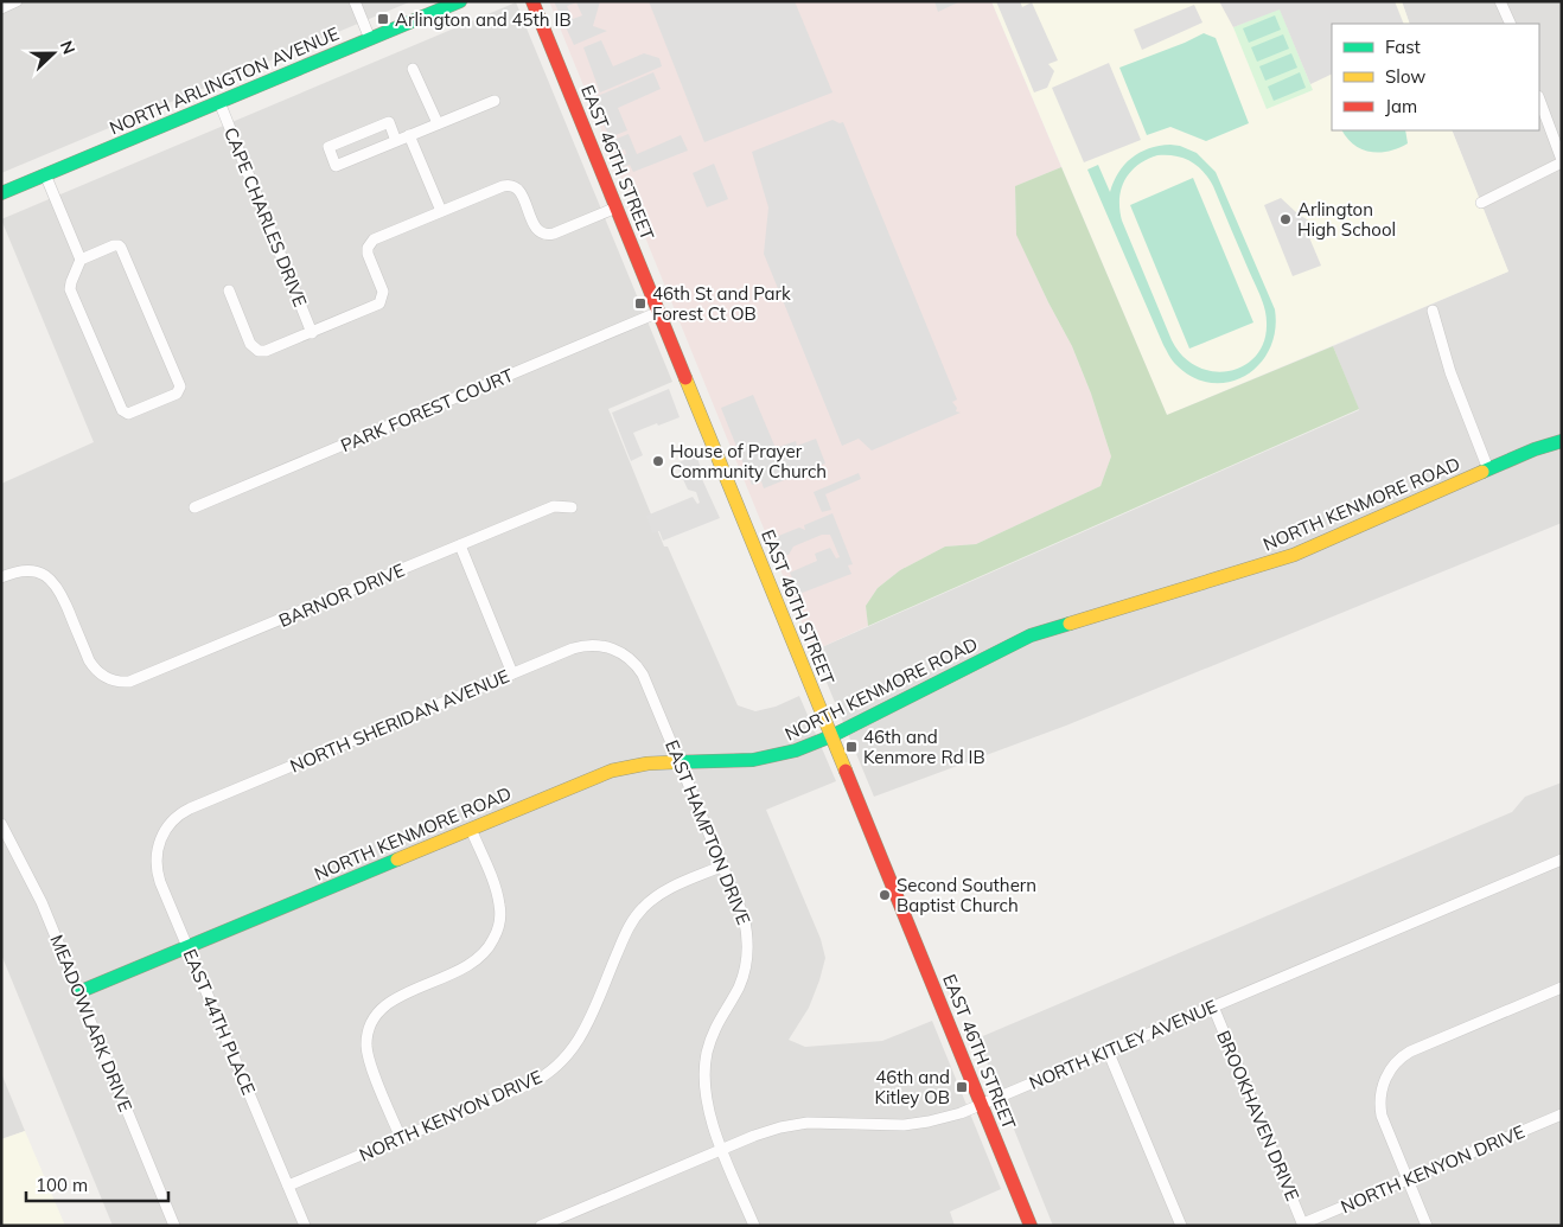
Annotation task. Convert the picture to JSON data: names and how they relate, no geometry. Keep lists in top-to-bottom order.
{
  "streets": {
    "main road": ["NORTH ARLINGTON AVENUE", "EAST 46TH STREET", "NORTH KENMORE ROAD"],
    "street": [
      "CAPE CHARLES DRIVE",
      "PARK FOREST COURT",
      "BARNOR DRIVE",
      "NORTH SHERIDAN AVENUE",
      "EAST HAMPTON DRIVE",
      "EAST 44TH PLACE",
      "MEADOWLARK DRIVE",
      "NORTH KITLEY AVENUE",
      "NORTH KENYON DRIVE",
      "BROOKHAVEN DRIVE"
    ]
  },
  "crossings": [
    ["NORTH ARLINGTON AVENUE", "CAPE CHARLES DRIVE"],
    ["EAST 46TH STREET", "PARK FOREST COURT"],
    ["EAST 46TH STREET", "NORTH KENMORE ROAD"],
    ["EAST 46TH STREET", "NORTH KITLEY AVENUE"],
    ["NORTH KENMORE ROAD", "EAST HAMPTON DRIVE"],
    ["NORTH KENMORE ROAD", "EAST 44TH PLACE"],
    ["NORTH KENMORE ROAD", "MEADOWLARK DRIVE"],
    ["NORTH SHERIDAN AVENUE", "EAST HAMPTON DRIVE"],
    ["NORTH SHERIDAN AVENUE", "EAST 44TH PLACE"],
    ["EAST HAMPTON DRIVE", "NORTH KITLEY AVENUE"],
    ["EAST HAMPTON DRIVE", "NORTH KENYON DRIVE"],
    ["EAST 44TH PLACE", "NORTH KENYON DRIVE"],
    ["NORTH KITLEY AVENUE", "BROOKHAVEN DRIVE"],
    ["NORTH KENYON DRIVE", "BROOKHAVEN DRIVE"]
  ],
  "places": {
    "transit": [
      "Arlington and 45th IB",
      "46th St and Park Forest Ct OB",
      "46th and Kenmore Rd IB",
      "46th and Kitley OB"
    ],
    "other": ["Arlington High School", "House of Prayer Community Church", "Second Southern Baptist Church"]
  },
  "legend": ["Fast", "Slow", "Jam"],
  "scale_bar": "100 m",
  "north": "right"
}
